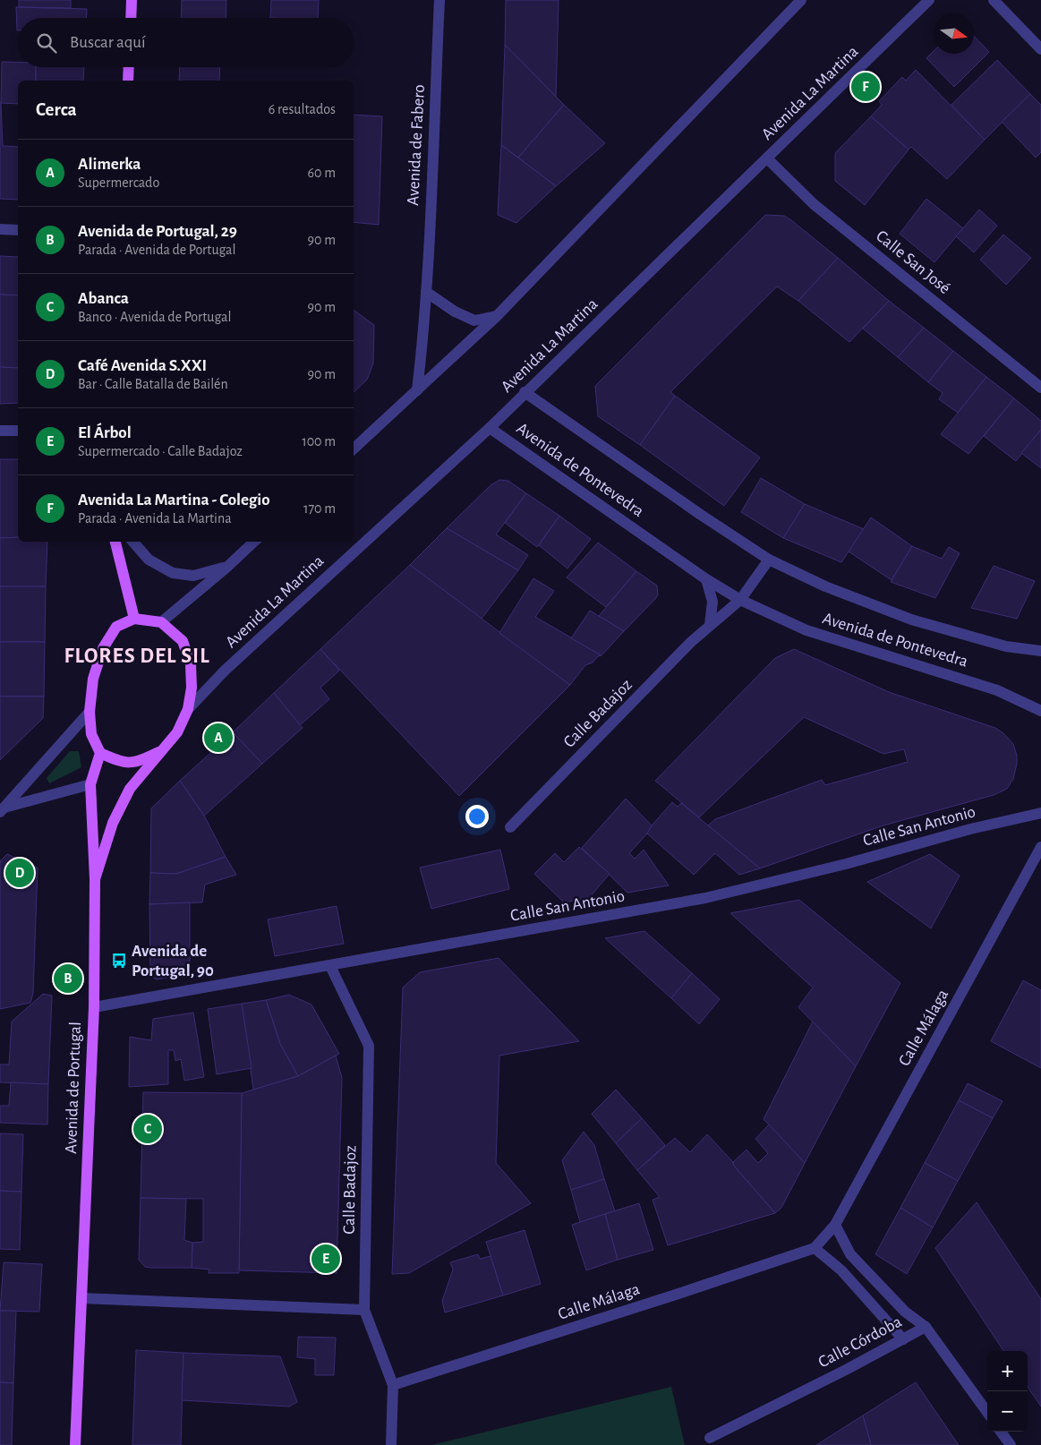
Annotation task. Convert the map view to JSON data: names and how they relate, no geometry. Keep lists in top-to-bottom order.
{
  "streets": {
    "main road": ["Avenida de Portugal"],
    "street": [
      "Avenida La Martina",
      "Avenida de Fabero",
      "Calle San José",
      "Avenida de Pontevedra",
      "Calle Badajoz",
      "Calle San Antonio",
      "Calle Málaga",
      "Calle Córdoba"
    ]
  },
  "crossings": [
    ["Avenida La Martina", "Calle San José"],
    ["Avenida La Martina", "Avenida de Pontevedra"],
    ["Avenida La Martina", "Avenida de Portugal"],
    ["Avenida de Pontevedra", "Calle Badajoz"],
    ["Calle Badajoz", "Calle San Antonio"],
    ["Calle Badajoz", "Calle Málaga"],
    ["Calle San Antonio", "Avenida de Portugal"]
  ],
  "districts": ["FLORES DEL SIL"],
  "places": {
    "bus stop": ["Avenida de Portugal, 90"]
  },
  "north": "right",
  "page": {
    "search": "Buscar aquí",
    "pins": [
      "F",
      "A",
      "D",
      "B",
      "C",
      "E"
    ],
    "heading": ["Cerca", "6 resultados"],
    "list": [
      {
        "mark": "A",
        "name": "Alimerka",
        "note": "Supermercado",
        "value": "60 m"
      },
      {
        "mark": "B",
        "name": "Avenida de Portugal, 29",
        "note": "Parada · Avenida de Portugal",
        "value": "90 m"
      },
      {
        "mark": "C",
        "name": "Abanca",
        "note": "Banco · Avenida de Portugal",
        "value": "90 m"
      },
      {
        "mark": "D",
        "name": "Café Avenida S.XXI",
        "note": "Bar · Calle Batalla de Bailén",
        "value": "90 m"
      },
      {
        "mark": "E",
        "name": "El Árbol",
        "note": "Supermercado · Calle Badajoz",
        "value": "100 m"
      },
      {
        "mark": "F",
        "name": "Avenida La Martina - Colegio",
        "note": "Parada · Avenida La Martina",
        "value": "170 m"
      }
    ],
    "map_buttons": ["+", "−"]
  }
}
